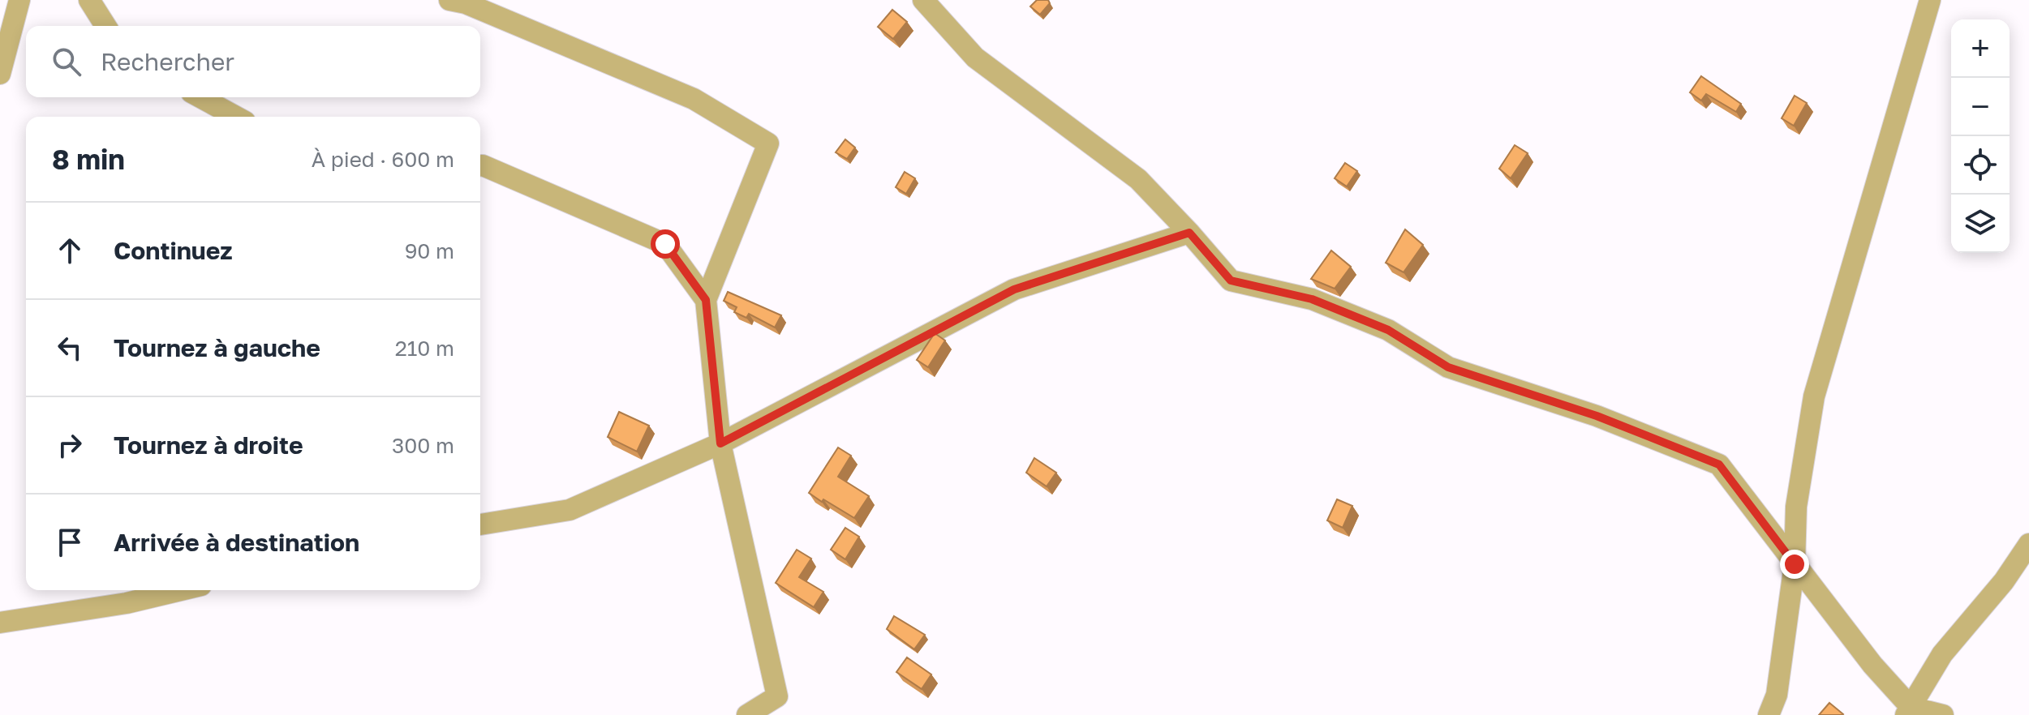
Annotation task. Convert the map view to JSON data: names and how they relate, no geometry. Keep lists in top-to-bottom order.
{
  "page": {
    "map_buttons": ["+", "−"],
    "search": "Rechercher",
    "heading": ["8 min", "À pied · 600 m"],
    "list": [
      ["Continuez", "90 m"],
      ["Tournez à gauche", "210 m"],
      ["Tournez à droite", "300 m"],
      "Arrivée à destination"
    ]
  }
}
